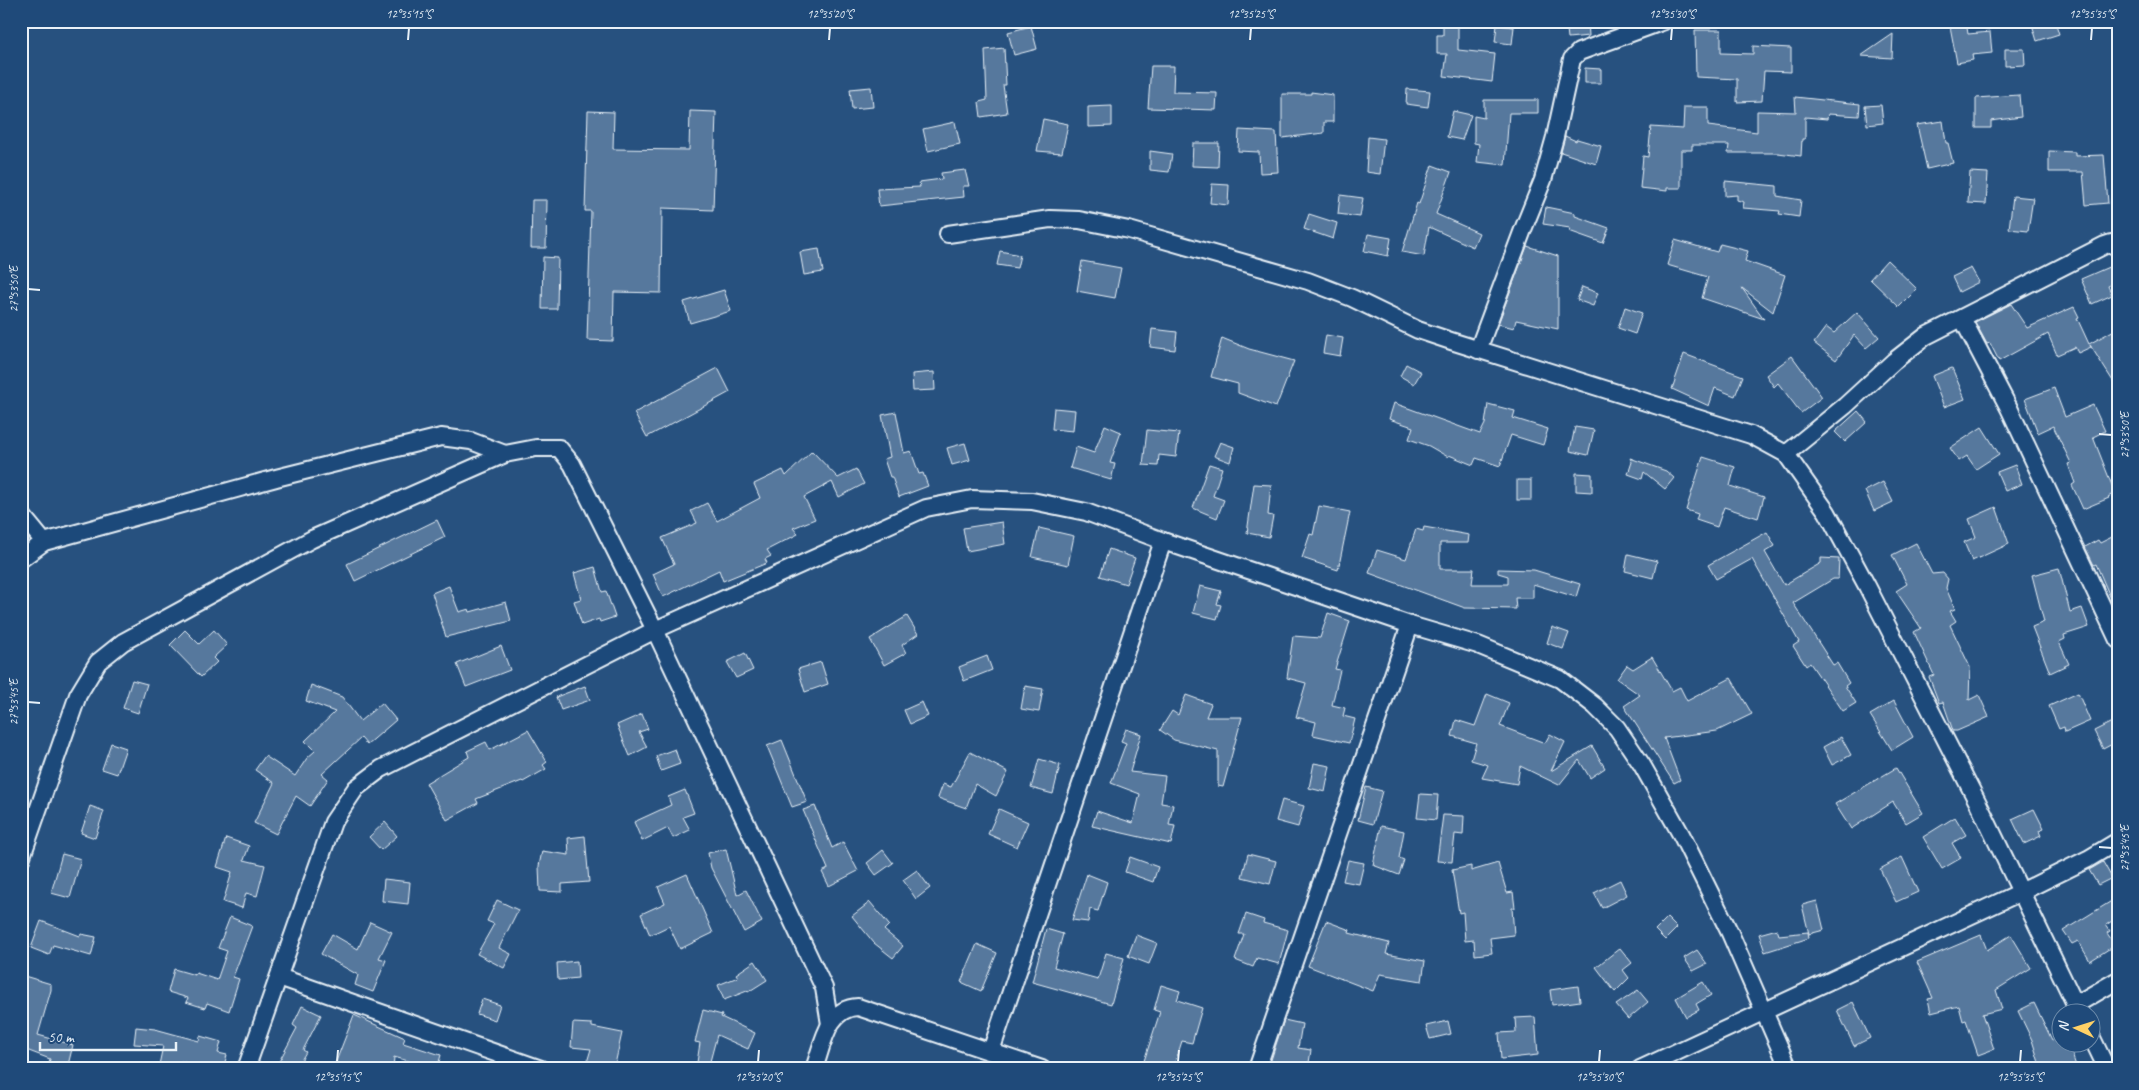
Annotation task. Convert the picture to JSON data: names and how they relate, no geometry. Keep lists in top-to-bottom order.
{
  "scale_bar": "50 m",
  "north": "left",
  "coordinates": [
    "12°35'15\"S",
    "12°35'20\"S",
    "12°35'25\"S",
    "12°35'30\"S",
    "12°35'35\"S",
    "27°53'50\"E",
    "27°53'45\"E"
  ]
}
